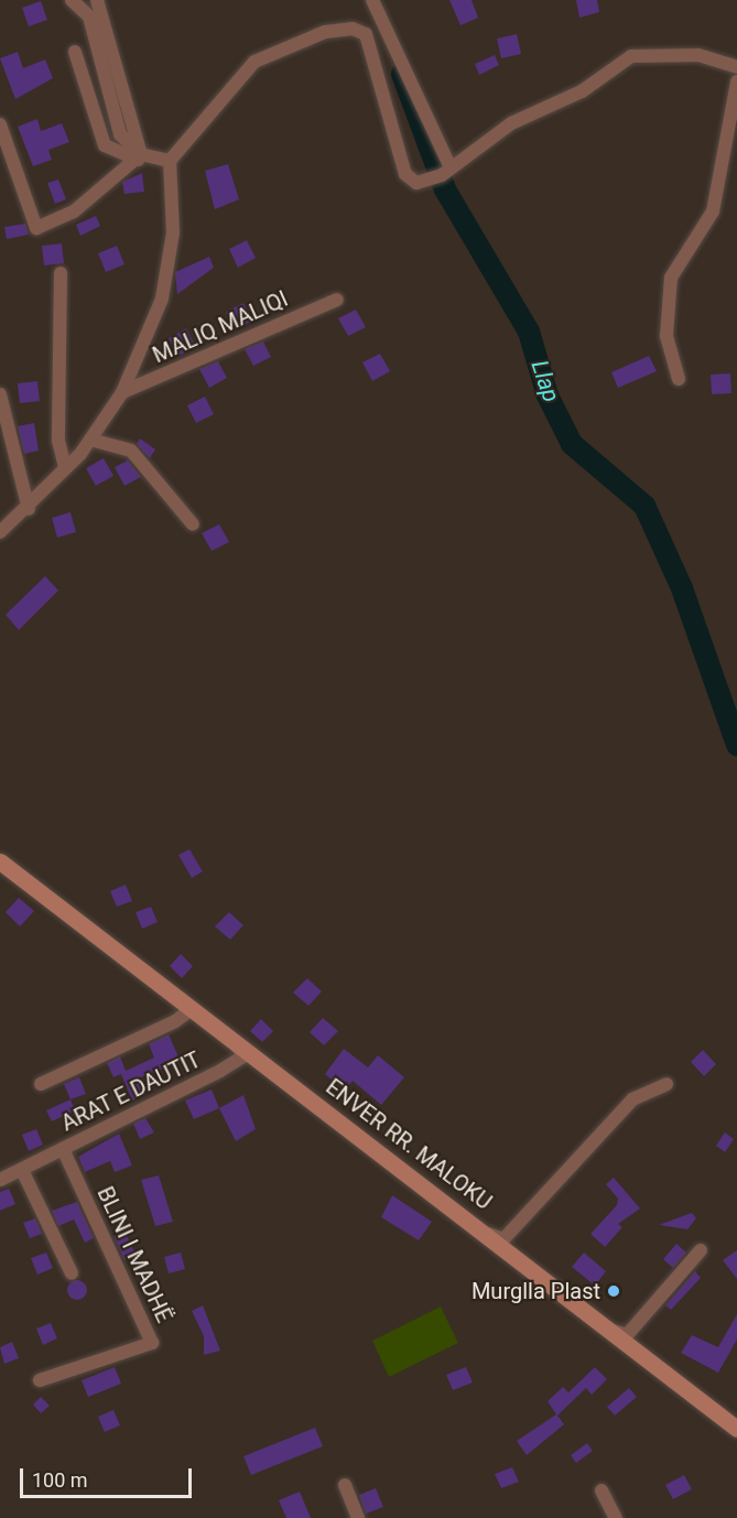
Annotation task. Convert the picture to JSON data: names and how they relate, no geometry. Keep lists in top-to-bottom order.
{
  "streets": {
    "main road": ["ENVER RR. MALOKU"],
    "street": ["MALIQ MALIQI", "ARAT E DAUTIT", "BLINI I MADHË"]
  },
  "crossings": [
    ["ARAT E DAUTIT", "ENVER RR. MALOKU"],
    ["ARAT E DAUTIT", "BLINI I MADHË"]
  ],
  "water": ["Llap"],
  "places": ["Murglla Plast"],
  "scale_bar": "100 m"
}
